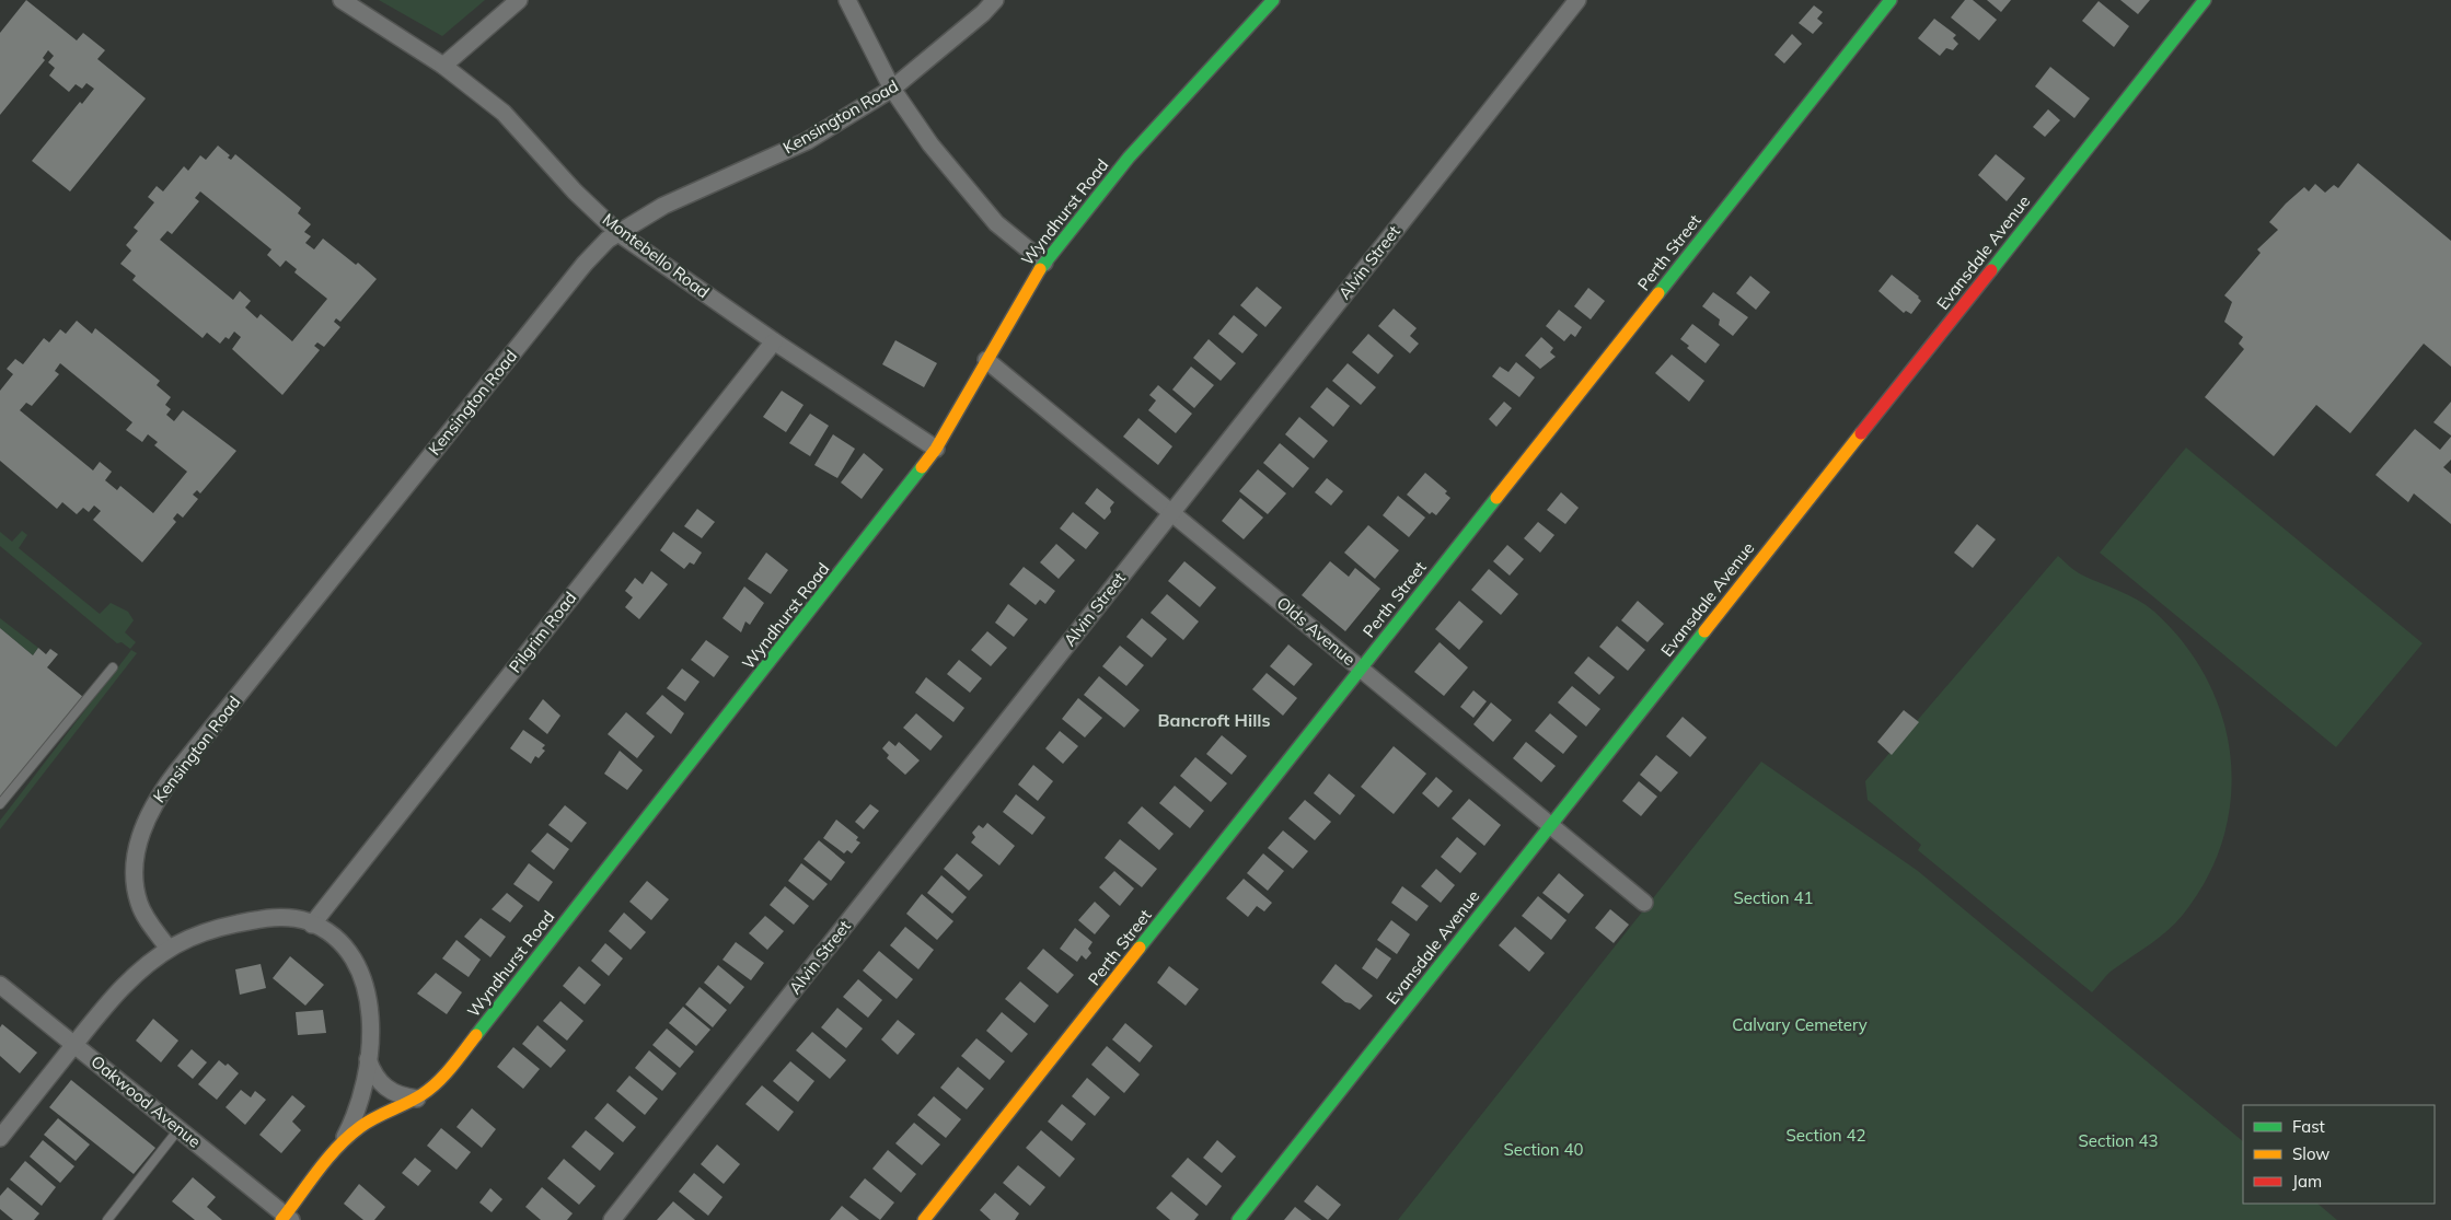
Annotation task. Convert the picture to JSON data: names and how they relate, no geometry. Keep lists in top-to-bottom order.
{
  "streets": {
    "street": [
      "Kensington Road",
      "Wyndhurst Road",
      "Perth Street",
      "Evansdale Avenue",
      "Montebello Road",
      "Alvin Street",
      "Olds Avenue",
      "Pilgrim Road",
      "Oakwood Avenue"
    ]
  },
  "crossings": [
    ["Kensington Road", "Montebello Road"],
    ["Wyndhurst Road", "Montebello Road"],
    ["Wyndhurst Road", "Olds Avenue"],
    ["Wyndhurst Road", "Oakwood Avenue"],
    ["Perth Street", "Olds Avenue"],
    ["Evansdale Avenue", "Olds Avenue"],
    ["Montebello Road", "Pilgrim Road"],
    ["Alvin Street", "Olds Avenue"]
  ],
  "districts": ["Bancroft Hills"],
  "parks": [
    "Section 41",
    "Calvary Cemetery",
    "Section 42",
    "Section 43",
    "Section 40"
  ],
  "legend": ["Fast", "Slow", "Jam"]
}
